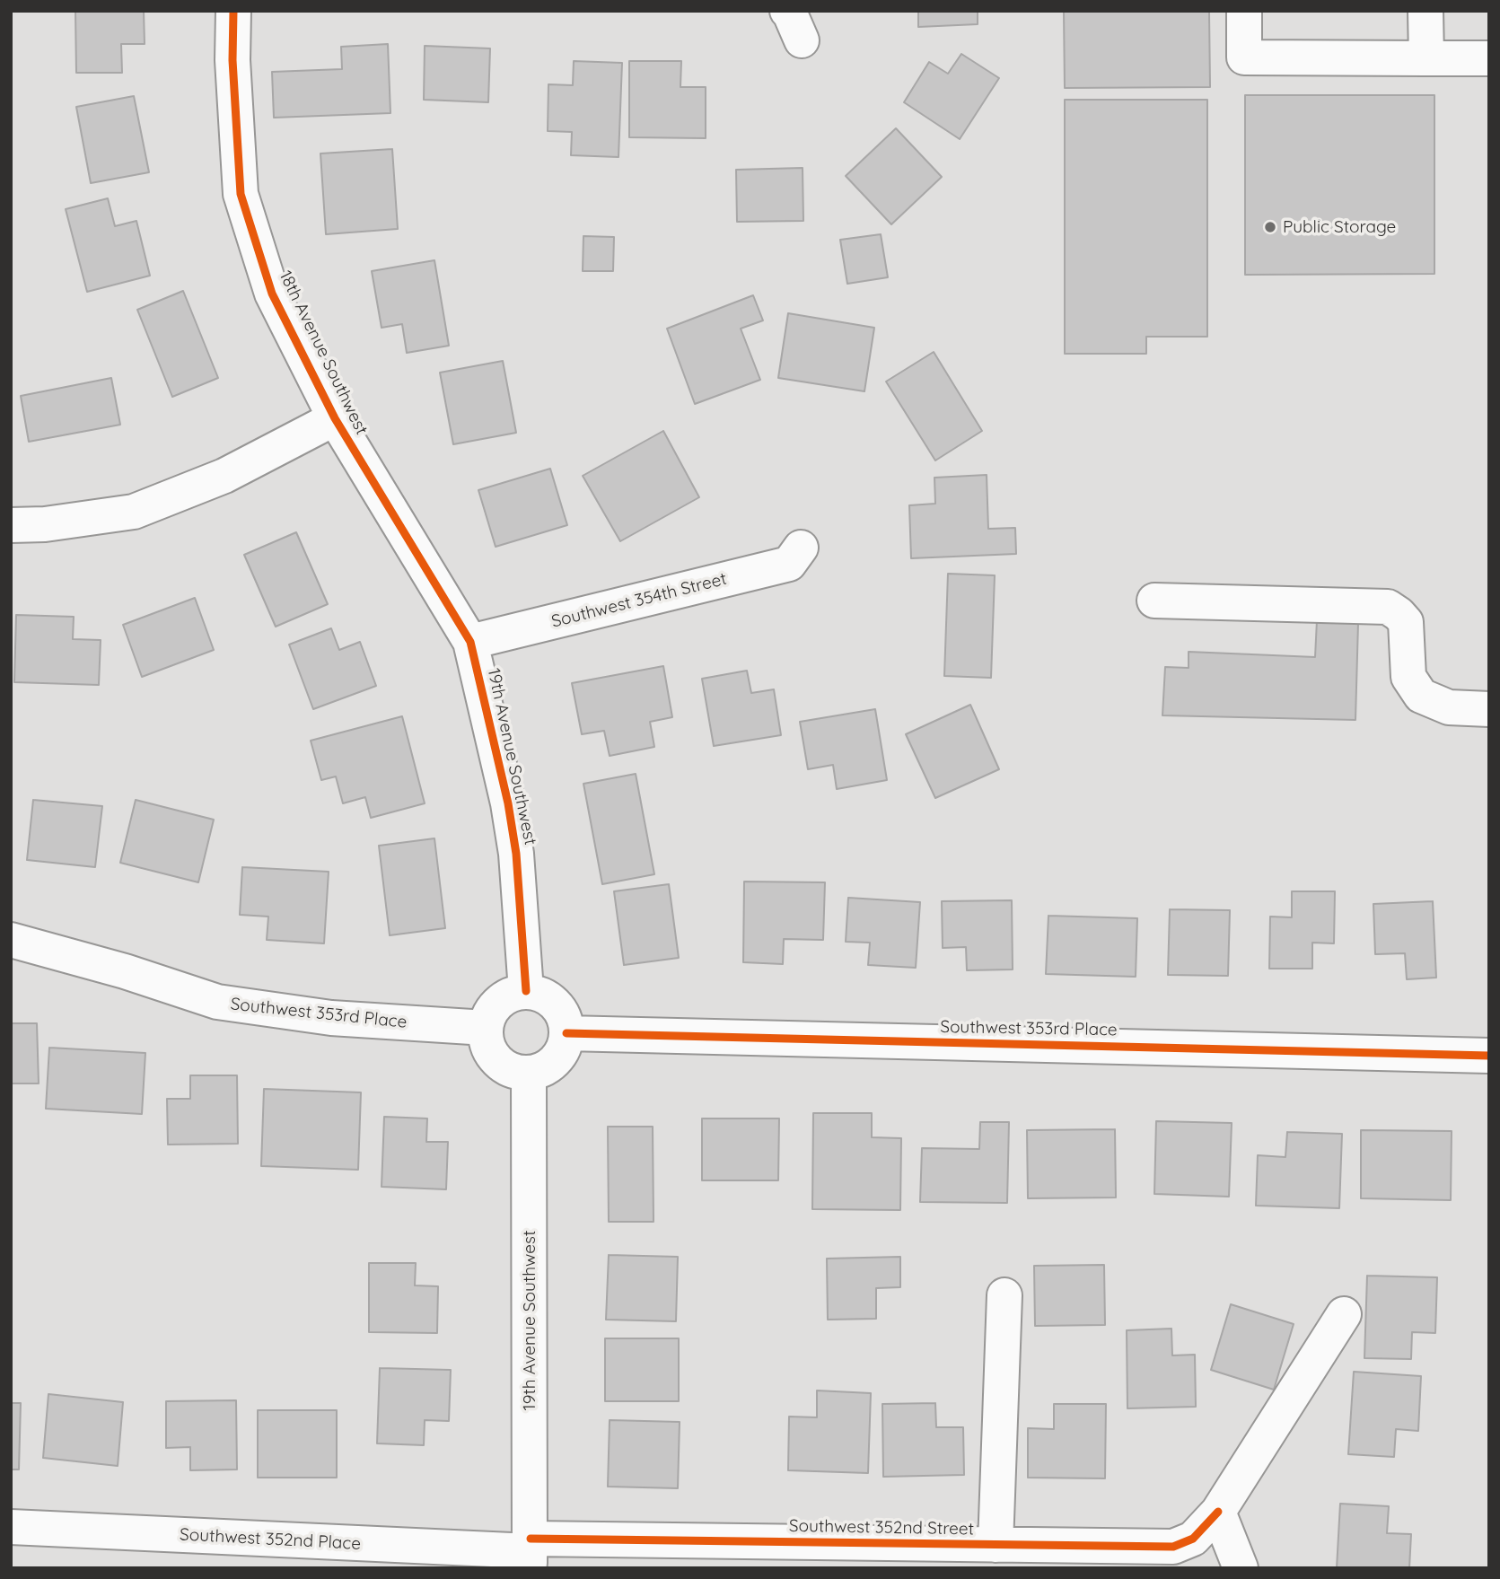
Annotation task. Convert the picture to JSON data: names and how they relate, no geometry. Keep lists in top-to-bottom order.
{
  "streets": {
    "street": [
      "18th Avenue Southwest",
      "Southwest 354th Street",
      "19th Avenue Southwest",
      "Southwest 353rd Place",
      "Southwest 352nd Street",
      "Southwest 352nd Place"
    ]
  },
  "crossings": [
    ["18th Avenue Southwest", "Southwest 354th Street"],
    ["18th Avenue Southwest", "19th Avenue Southwest"],
    ["Southwest 354th Street", "19th Avenue Southwest"],
    ["19th Avenue Southwest", "Southwest 353rd Place"],
    ["19th Avenue Southwest", "Southwest 352nd Street"],
    ["19th Avenue Southwest", "Southwest 352nd Place"],
    ["Southwest 352nd Street", "Southwest 352nd Place"]
  ],
  "places": ["Public Storage"]
}
